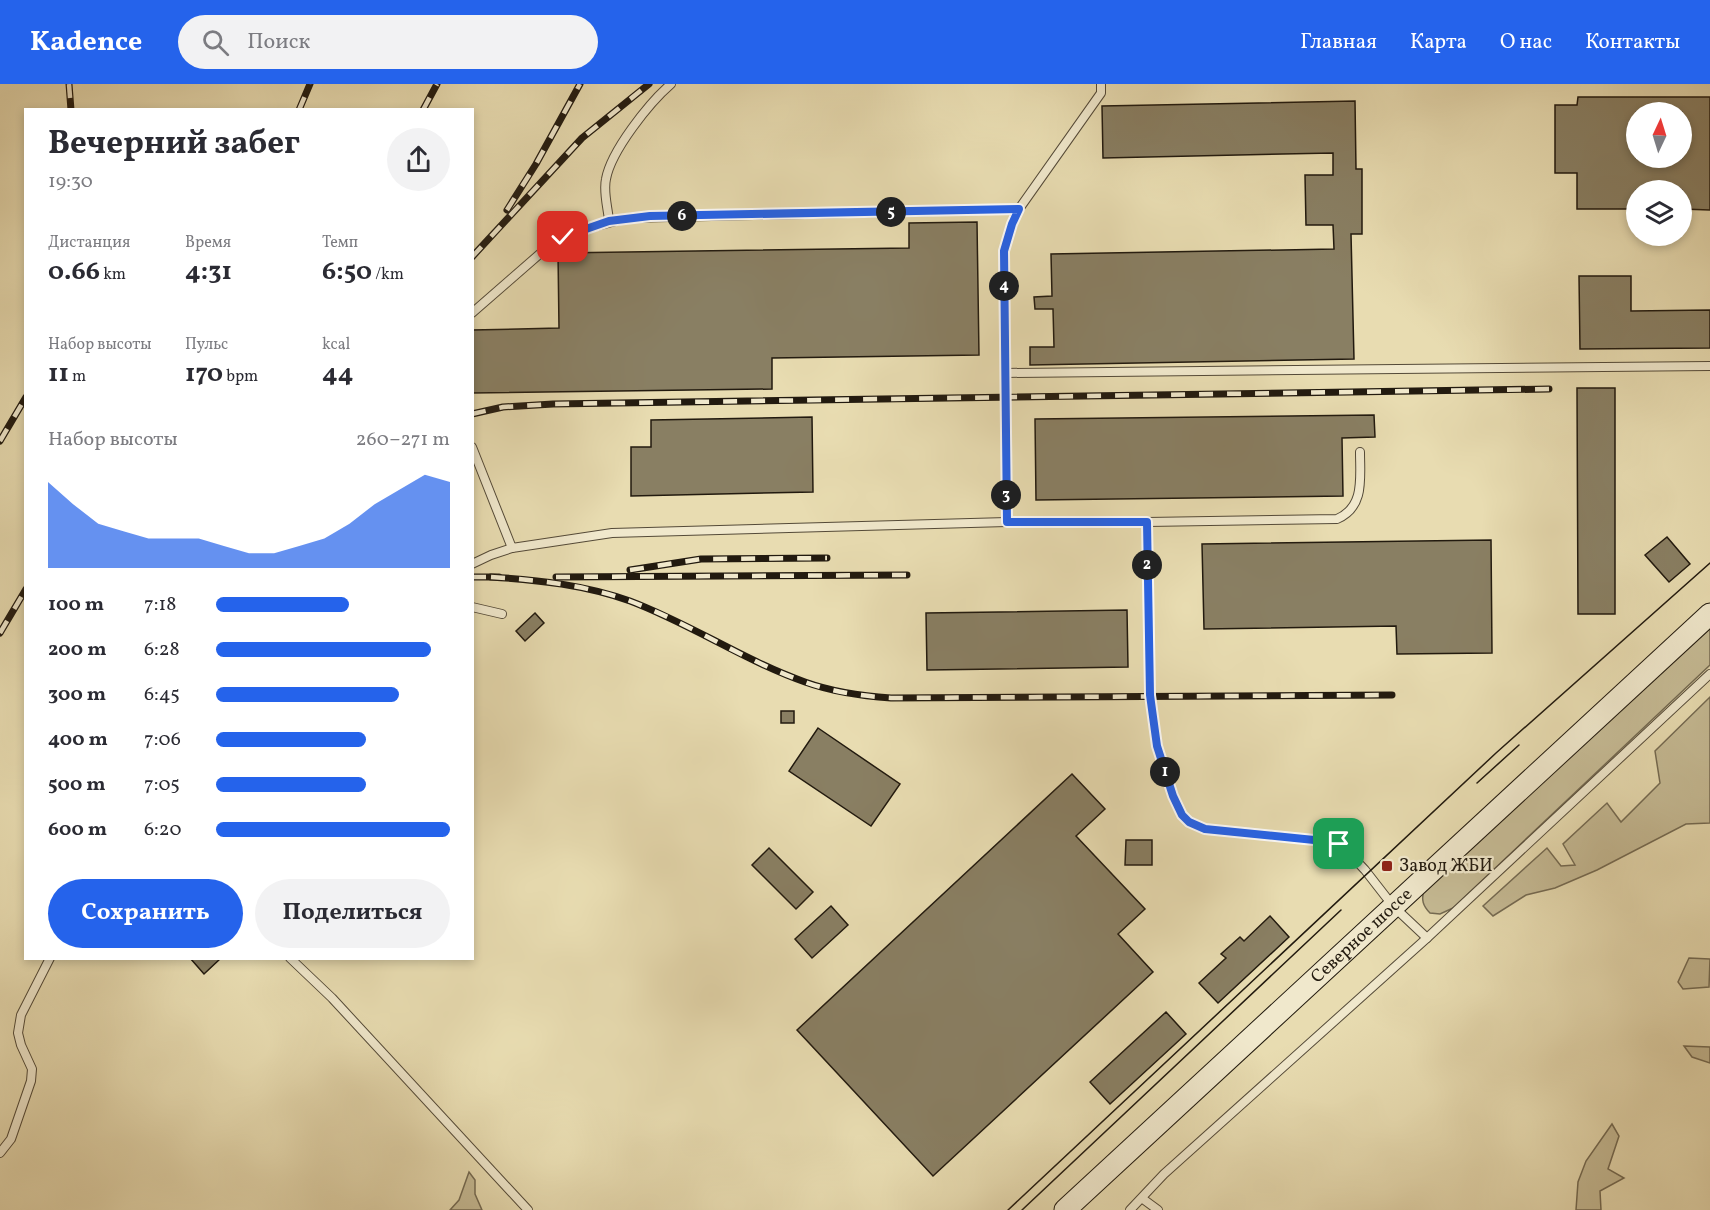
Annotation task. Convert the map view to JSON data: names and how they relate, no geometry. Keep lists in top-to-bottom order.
{
  "streets": {
    "main road": ["Северное шоссе"]
  },
  "places": {
    "transit": ["Завод ЖБИ"]
  },
  "north": "top",
  "page": {
    "header": "Kadence",
    "search": "Поиск",
    "nav": [
      "Главная",
      "Карта",
      "О нас",
      "Контакты"
    ],
    "heading": ["Вечерний забег", "19:30"],
    "pins": [
      "5",
      "6",
      "4",
      "3",
      "2",
      "1"
    ],
    "stats": [
      ["Дистанция", "0.66 km"],
      ["Время", "4:31"],
      ["Темп", "6:50 /km"],
      ["Набор высоты", "11 m"],
      ["Пульс", "170 bpm"],
      ["kcal", "44"]
    ],
    "chart": ["Набор высоты", "260–271 m"],
    "list": [
      {
        "name": "100 m",
        "note": "7:18"
      },
      {
        "name": "200 m",
        "note": "6:28"
      },
      {
        "name": "300 m",
        "note": "6:45"
      },
      {
        "name": "400 m",
        "note": "7:06"
      },
      {
        "name": "500 m",
        "note": "7:05"
      },
      {
        "name": "600 m",
        "note": "6:20"
      }
    ],
    "buttons": ["Сохранить", "Поделиться"]
  }
}
